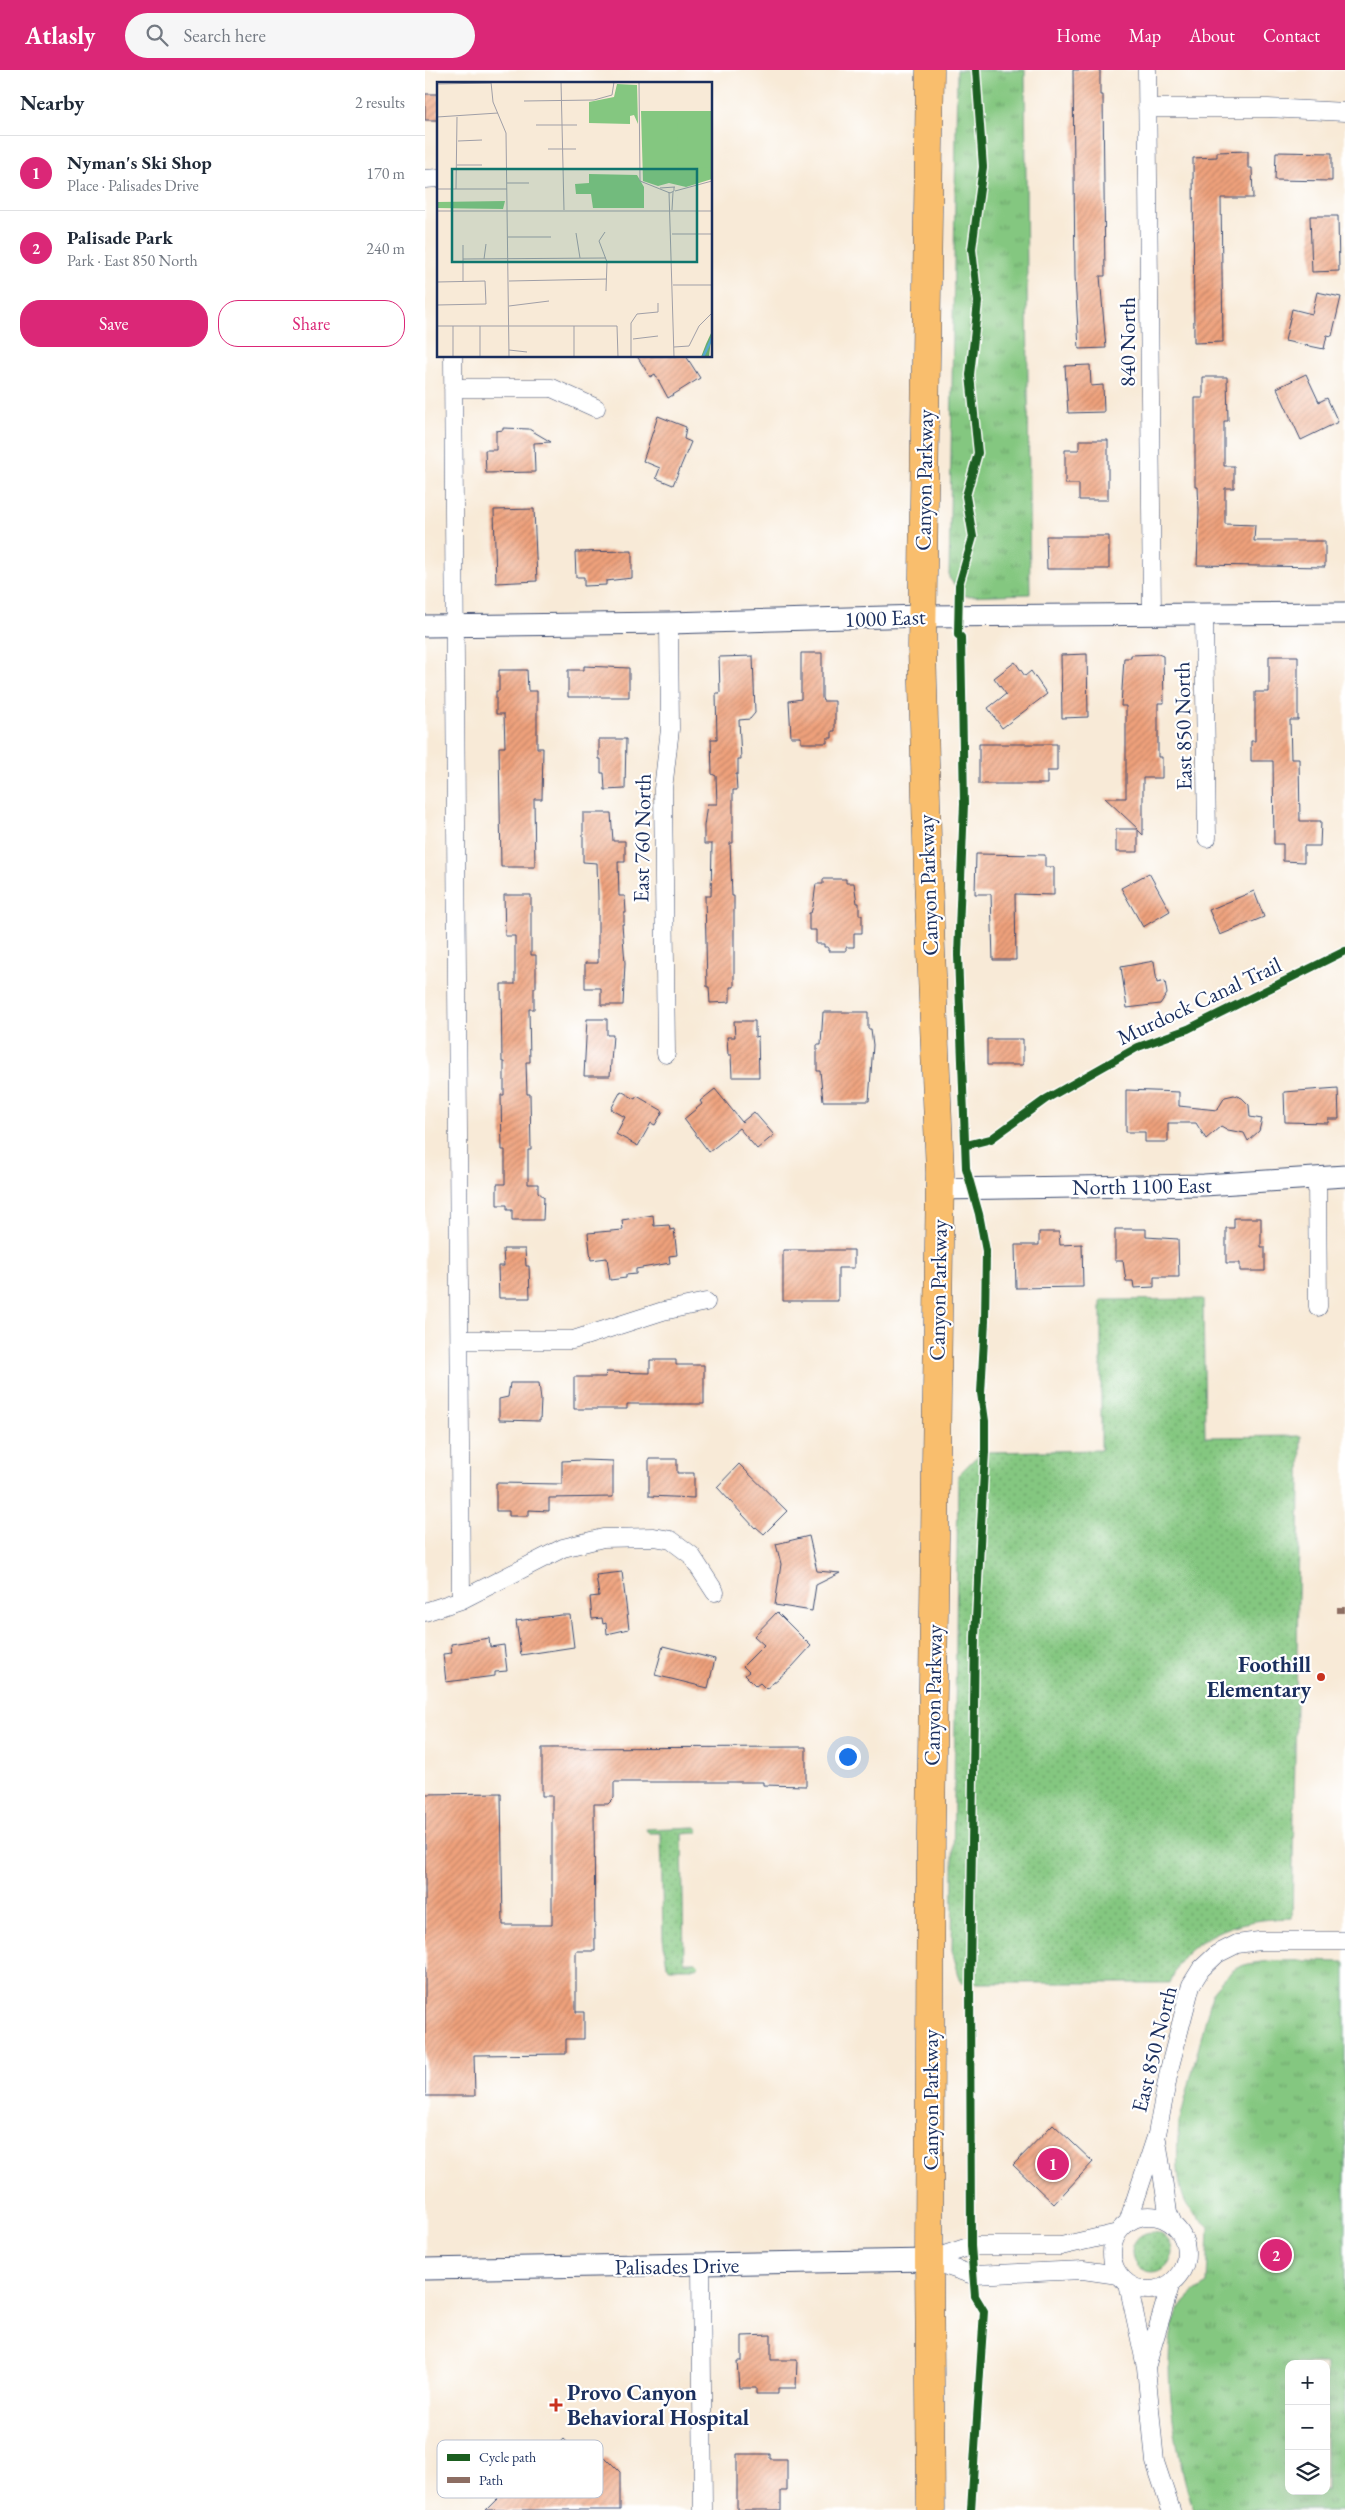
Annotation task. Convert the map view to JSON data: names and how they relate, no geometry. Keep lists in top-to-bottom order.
{
  "streets": {
    "highway": ["Canyon Parkway"],
    "street": [
      "840 North",
      "1000 East",
      "East 850 North",
      "East 760 North",
      "North 1100 East",
      "Palisades Drive"
    ],
    "cycle path": ["Murdock Canal Trail"]
  },
  "crossings": [
    ["840 North", "1000 East"],
    ["Canyon Parkway", "1000 East"],
    ["Canyon Parkway", "North 1100 East"],
    ["Canyon Parkway", "Palisades Drive"],
    ["1000 East", "East 850 North"],
    ["1000 East", "East 760 North"],
    ["East 850 North", "Palisades Drive"]
  ],
  "places": {
    "other": ["Foothill Elementary"],
    "health": ["Provo Canyon Behavioral Hospital"]
  },
  "legend": ["Cycle path", "Path"],
  "page": {
    "header": "Atlasly",
    "search": "Search here",
    "nav": [
      "Home",
      "Map",
      "About",
      "Contact"
    ],
    "heading": ["Nearby", "2 results"],
    "list": [
      {
        "mark": "1",
        "name": "Nyman's Ski Shop",
        "note": "Place · Palisades Drive",
        "value": "170 m"
      },
      {
        "mark": "2",
        "name": "Palisade Park",
        "note": "Park · East 850 North",
        "value": "240 m"
      }
    ],
    "buttons": ["Save", "Share"],
    "pins": ["1", "2"],
    "map_buttons": ["+", "−"]
  }
}
